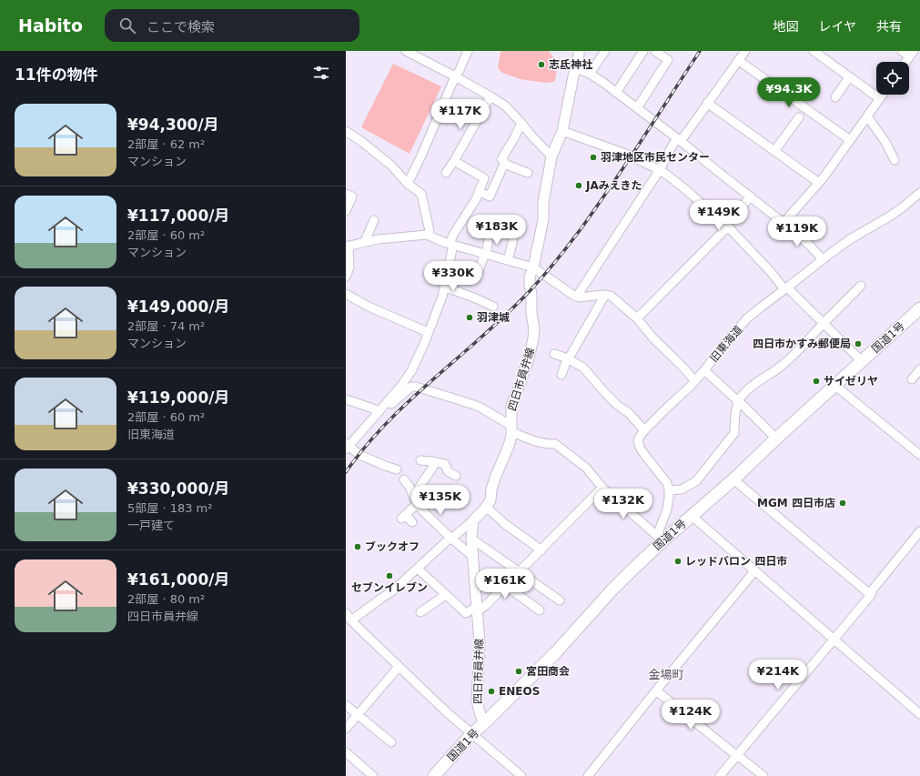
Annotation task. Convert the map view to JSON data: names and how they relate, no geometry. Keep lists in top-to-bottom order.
{
  "streets": {
    "highway": ["国道1号"],
    "main road": ["四日市員弁線"],
    "street": ["旧東海道"]
  },
  "crossings": [
    ["国道1号", "四日市員弁線"]
  ],
  "districts": ["金場町"],
  "places": [
    "志氐神社",
    "羽津地区市民センター",
    "JAみえきた",
    "羽津城",
    "四日市かすみ郵便局",
    "サイゼリヤ",
    "MGM 四日市店",
    "ブックオフ",
    "レッドバロン 四日市",
    "セブンイレブン",
    "宮田商会",
    "ENEOS"
  ],
  "page": {
    "header": "Habito",
    "search": "ここで検索",
    "nav": ["地図", "レイヤ", "共有"],
    "heading": "11件の物件",
    "price": [
      "¥94.3K",
      "¥117K",
      "¥149K",
      "¥183K",
      "¥119K",
      "¥330K",
      "¥135K",
      "¥132K",
      "¥161K",
      "¥214K",
      "¥124K"
    ],
    "list": [
      {
        "name": "¥94,300/月",
        "note": "2部屋 · 62 m² · マンション"
      },
      {
        "name": "¥117,000/月",
        "note": "2部屋 · 60 m² · マンション"
      },
      {
        "name": "¥149,000/月",
        "note": "2部屋 · 74 m² · マンション"
      },
      {
        "name": "¥119,000/月",
        "note": "2部屋 · 60 m² · 旧東海道"
      },
      {
        "name": "¥330,000/月",
        "note": "5部屋 · 183 m² · 一戸建て"
      },
      {
        "name": "¥161,000/月",
        "note": "2部屋 · 80 m² · 四日市員弁線"
      }
    ]
  }
}
